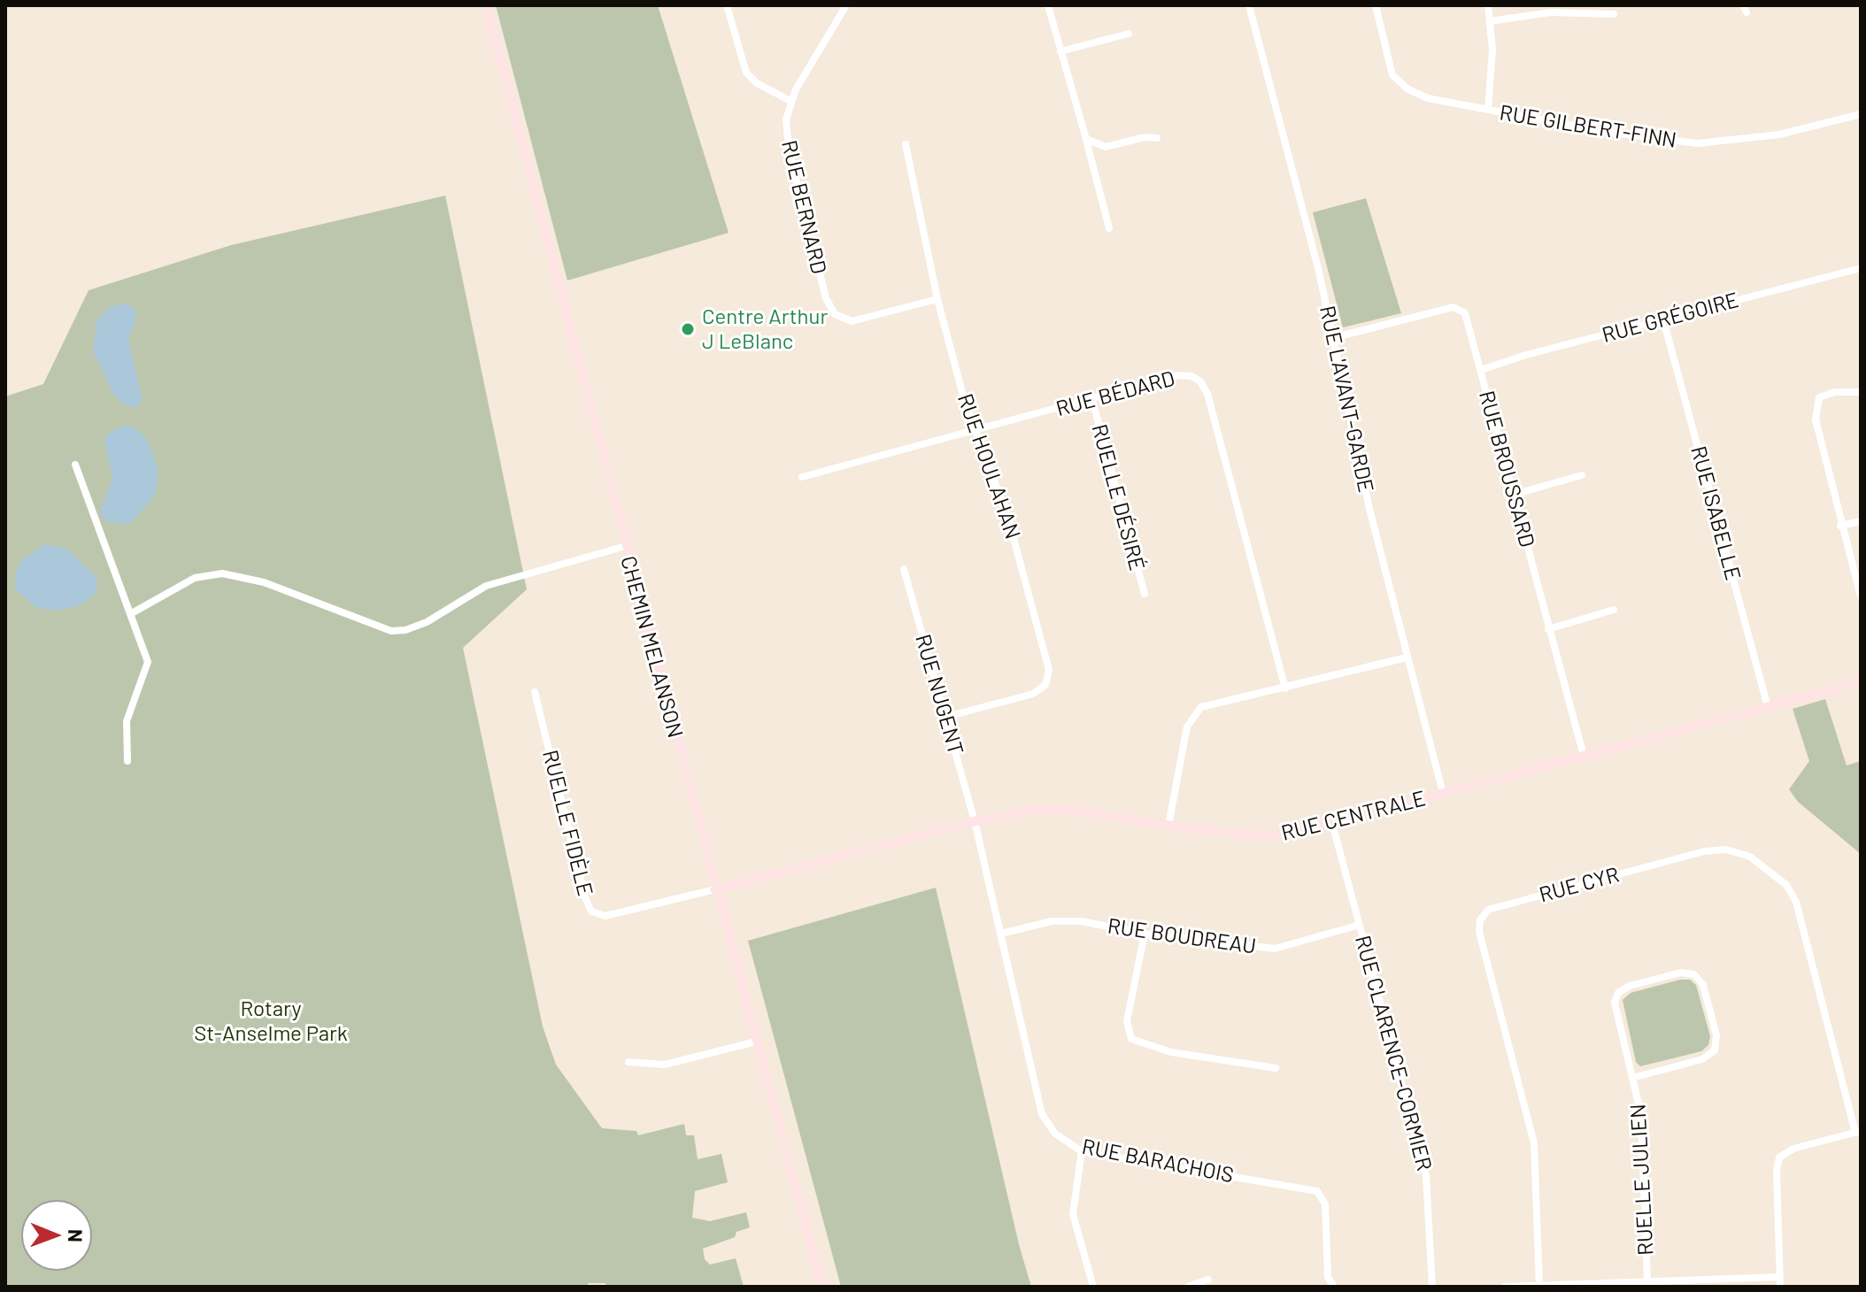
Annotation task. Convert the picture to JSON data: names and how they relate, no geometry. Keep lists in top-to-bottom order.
{
  "streets": {
    "street": [
      "RUE GILBERT-FINN",
      "RUE BERNARD",
      "RUE GRÉGOIRE",
      "RUE BÉDARD",
      "RUE L'AVANT-GARDE",
      "RUE HOULAHAN",
      "RUE BROUSSARD",
      "RUELLE DÉSIRÉ",
      "RUE ISABELLE",
      "CHEMIN MELANSON",
      "RUE NUGENT",
      "RUE CENTRALE",
      "RUELLE FIDÈLE",
      "RUE CYR",
      "RUE BOUDREAU",
      "RUE CLARENCE-CORMIER",
      "RUE BARACHOIS",
      "RUELLE JULIEN"
    ]
  },
  "crossings": [
    ["RUE BERNARD", "RUE HOULAHAN"],
    ["RUE GRÉGOIRE", "RUE BROUSSARD"],
    ["RUE GRÉGOIRE", "RUE ISABELLE"],
    ["RUE BÉDARD", "RUE HOULAHAN"],
    ["RUE BÉDARD", "RUELLE DÉSIRÉ"],
    ["RUE L'AVANT-GARDE", "RUE BROUSSARD"],
    ["RUE L'AVANT-GARDE", "RUE CENTRALE"],
    ["RUE HOULAHAN", "RUE NUGENT"],
    ["RUE BROUSSARD", "RUE CENTRALE"],
    ["RUE ISABELLE", "RUE CENTRALE"],
    ["CHEMIN MELANSON", "RUE CENTRALE"],
    ["CHEMIN MELANSON", "RUELLE FIDÈLE"],
    ["RUE NUGENT", "RUE CENTRALE"],
    ["RUE NUGENT", "RUE BARACHOIS"],
    ["RUE CENTRALE", "RUELLE FIDÈLE"],
    ["RUE CENTRALE", "RUE CLARENCE-CORMIER"],
    ["RUE CENTRALE", "RUE BARACHOIS"],
    ["RUE BOUDREAU", "RUE CLARENCE-CORMIER"],
    ["RUE BOUDREAU", "RUE BARACHOIS"]
  ],
  "parks": ["Rotary St-Anselme Park"],
  "places": ["Centre Arthur J LeBlanc"],
  "north": "right"
}
